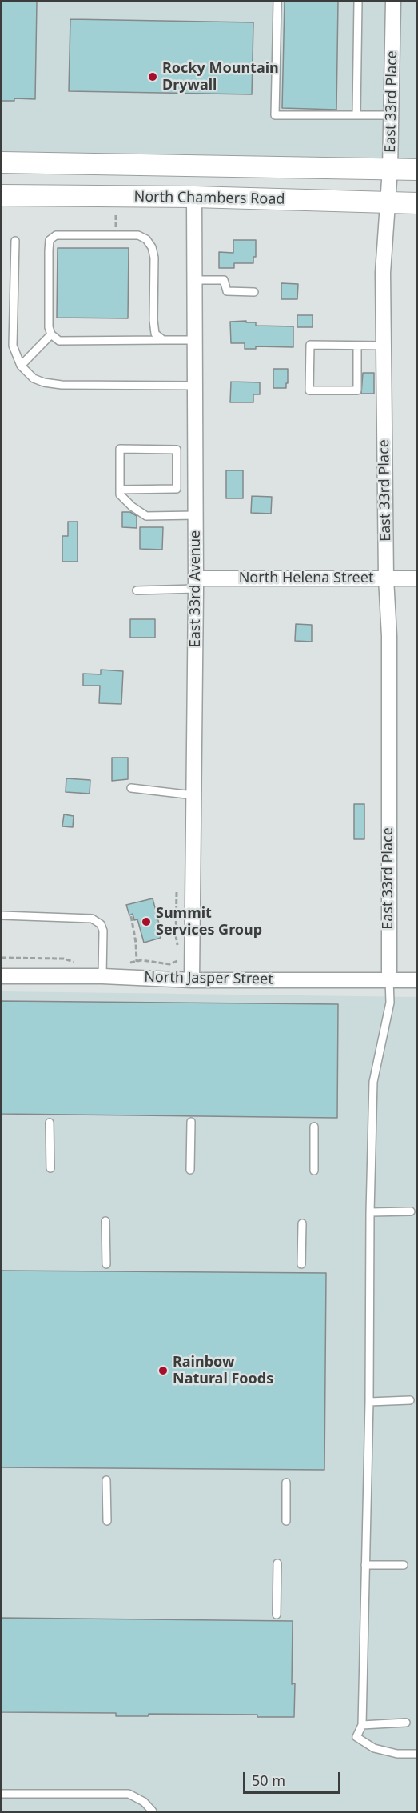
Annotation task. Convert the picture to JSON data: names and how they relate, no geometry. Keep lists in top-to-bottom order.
{
  "streets": {
    "main road": ["North Chambers Road"],
    "street": [
      "East 33rd Place",
      "North Helena Street",
      "East 33rd Avenue",
      "North Jasper Street"
    ]
  },
  "crossings": [
    ["East 33rd Place", "North Chambers Road"],
    ["East 33rd Place", "North Helena Street"],
    ["East 33rd Place", "North Jasper Street"],
    ["North Chambers Road", "East 33rd Avenue"],
    ["North Helena Street", "East 33rd Avenue"],
    ["East 33rd Avenue", "North Jasper Street"]
  ],
  "places": ["Rocky Mountain Drywall", "Summit Services Group", "Rainbow Natural Foods"],
  "scale_bar": "50 m"
}
